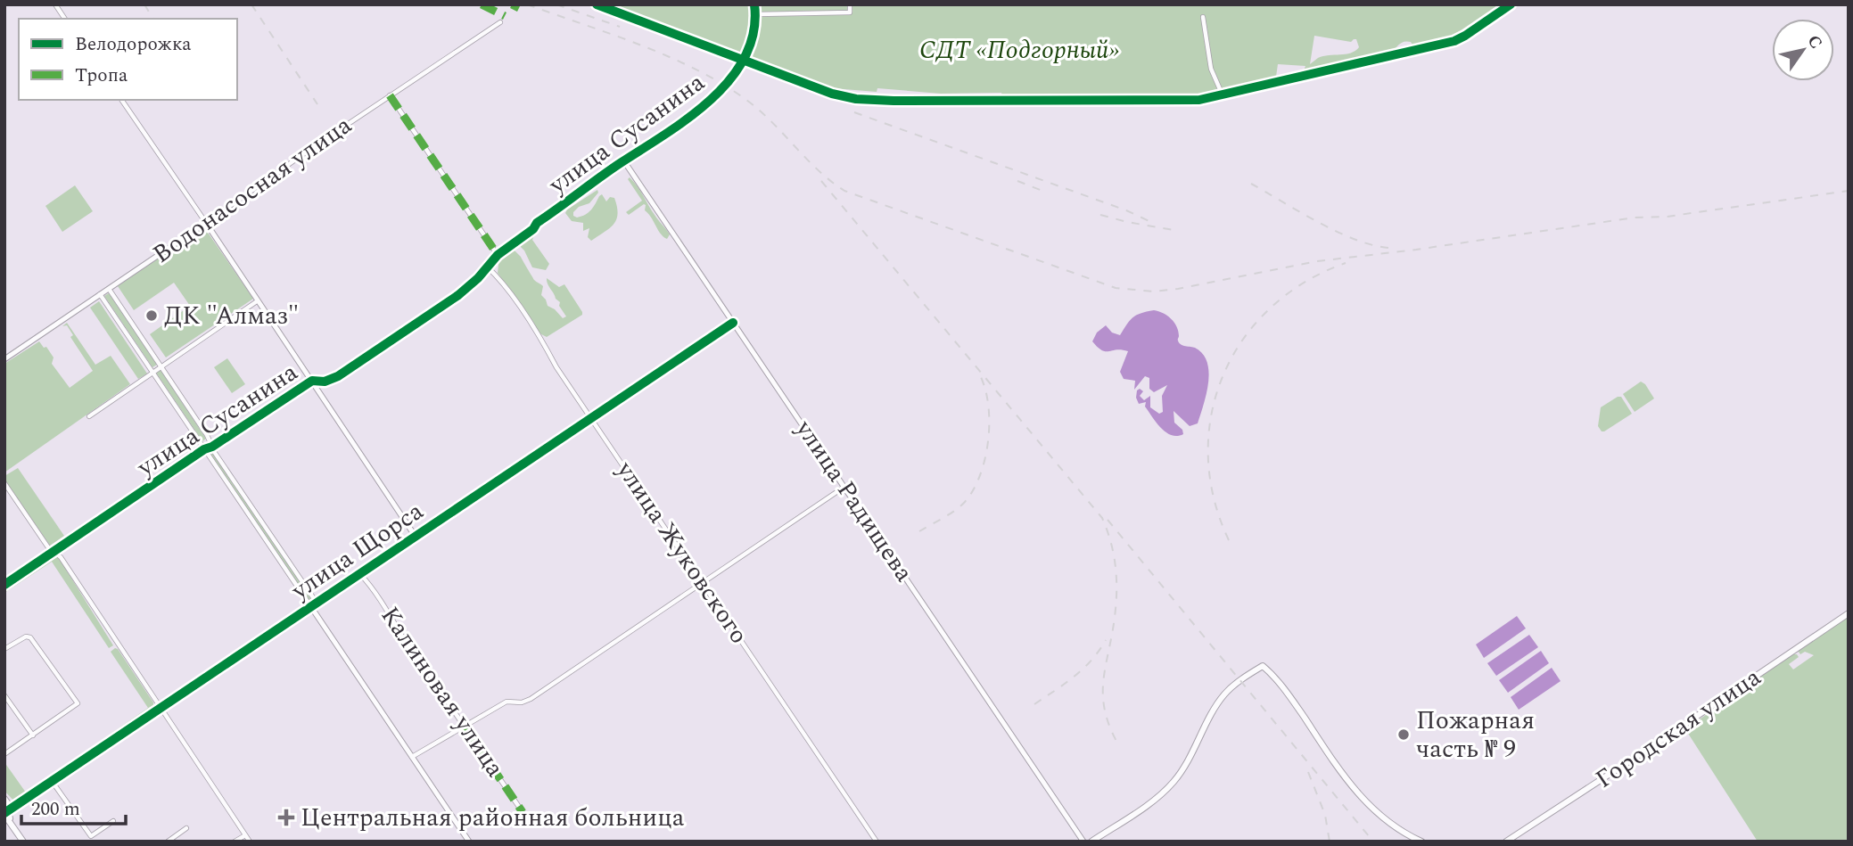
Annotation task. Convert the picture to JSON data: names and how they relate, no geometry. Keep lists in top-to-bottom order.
{
  "streets": {
    "main road": ["Городская улица"],
    "street": [
      "улица Сусанина",
      "Водонасосная улица",
      "улица Радищева",
      "улица Щорса",
      "улица Жуковского",
      "Калиновая улица"
    ]
  },
  "crossings": [
    ["улица Сусанина", "улица Радищева"],
    ["улица Сусанина", "улица Жуковского"],
    ["улица Радищева", "улица Щорса"],
    ["улица Щорса", "улица Жуковского"],
    ["улица Щорса", "Калиновая улица"]
  ],
  "parks": ["СДТ «Подгорный»"],
  "places": {
    "other": ["ДК \"Алмаз\"", "Пожарная часть № 9"],
    "health": ["Центральная районная больница"]
  },
  "legend": ["Велодорожка", "Тропа"],
  "scale_bar": "200 m",
  "north": "top right"
}
